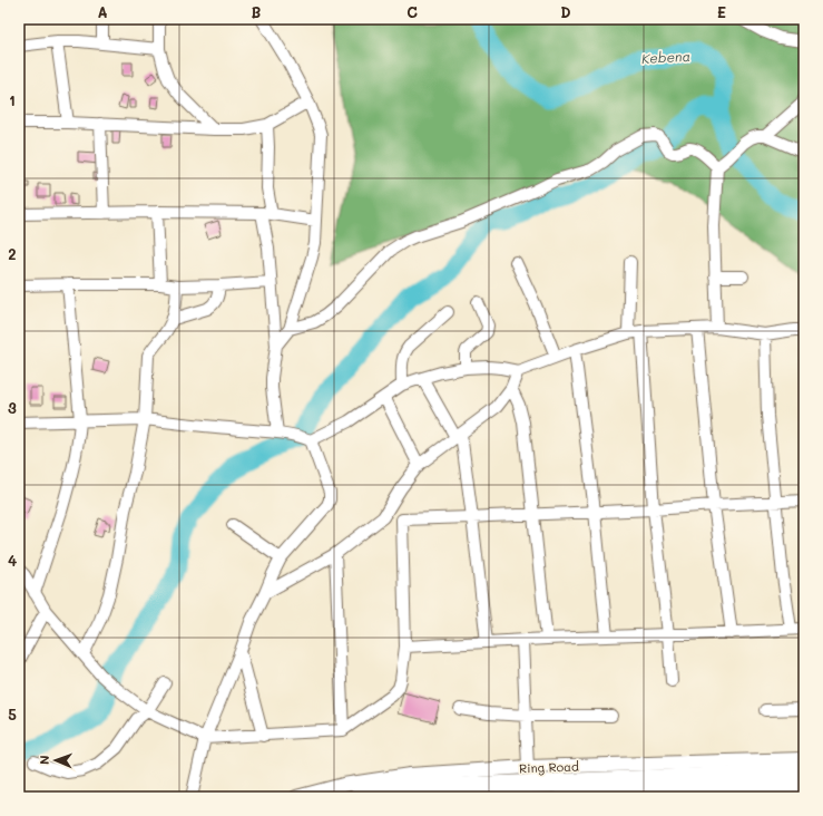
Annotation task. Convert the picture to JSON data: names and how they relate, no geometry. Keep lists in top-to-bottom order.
{
  "streets": {
    "highway": ["Ring Road"]
  },
  "water": ["Kebena"],
  "north": "left",
  "grid": {
    "columns": [
      "A",
      "B",
      "C",
      "D",
      "E"
    ],
    "rows": [
      "1",
      "2",
      "3",
      "4",
      "5"
    ]
  }
}
